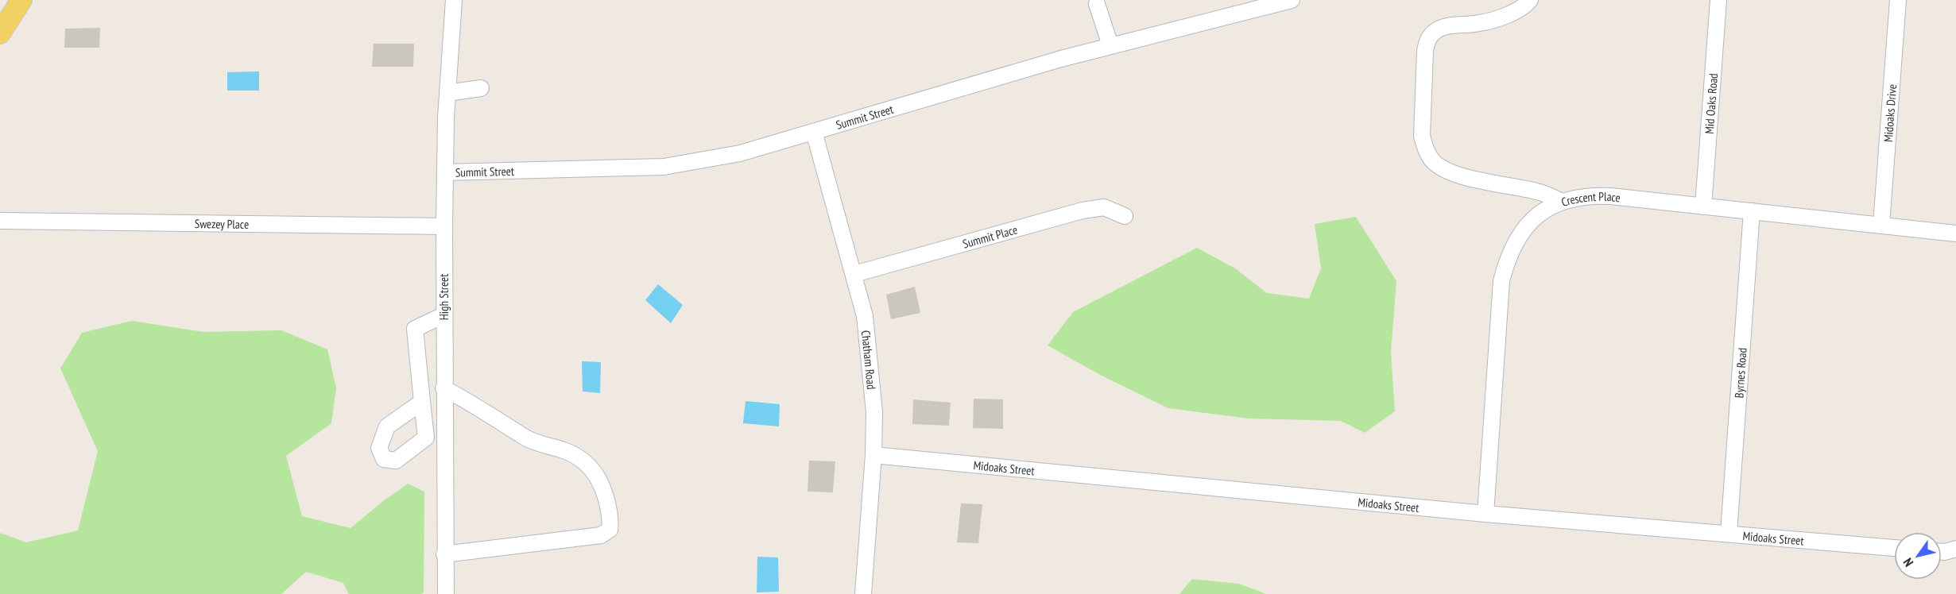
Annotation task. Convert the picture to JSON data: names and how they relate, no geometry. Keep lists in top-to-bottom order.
{
  "streets": {
    "street": [
      "Mid Oaks Road",
      "Midoaks Drive",
      "Summit Street",
      "Crescent Place",
      "Swezey Place",
      "Summit Place",
      "High Street",
      "Chatham Road",
      "Byrnes Road",
      "Midoaks Street"
    ]
  },
  "crossings": [
    ["Mid Oaks Road", "Crescent Place"],
    ["Midoaks Drive", "Crescent Place"],
    ["Summit Street", "High Street"],
    ["Summit Street", "Chatham Road"],
    ["Crescent Place", "Byrnes Road"],
    ["Crescent Place", "Midoaks Street"],
    ["Swezey Place", "High Street"],
    ["Summit Place", "Chatham Road"],
    ["Chatham Road", "Midoaks Street"],
    ["Byrnes Road", "Midoaks Street"]
  ],
  "north": "bottom left"
}
